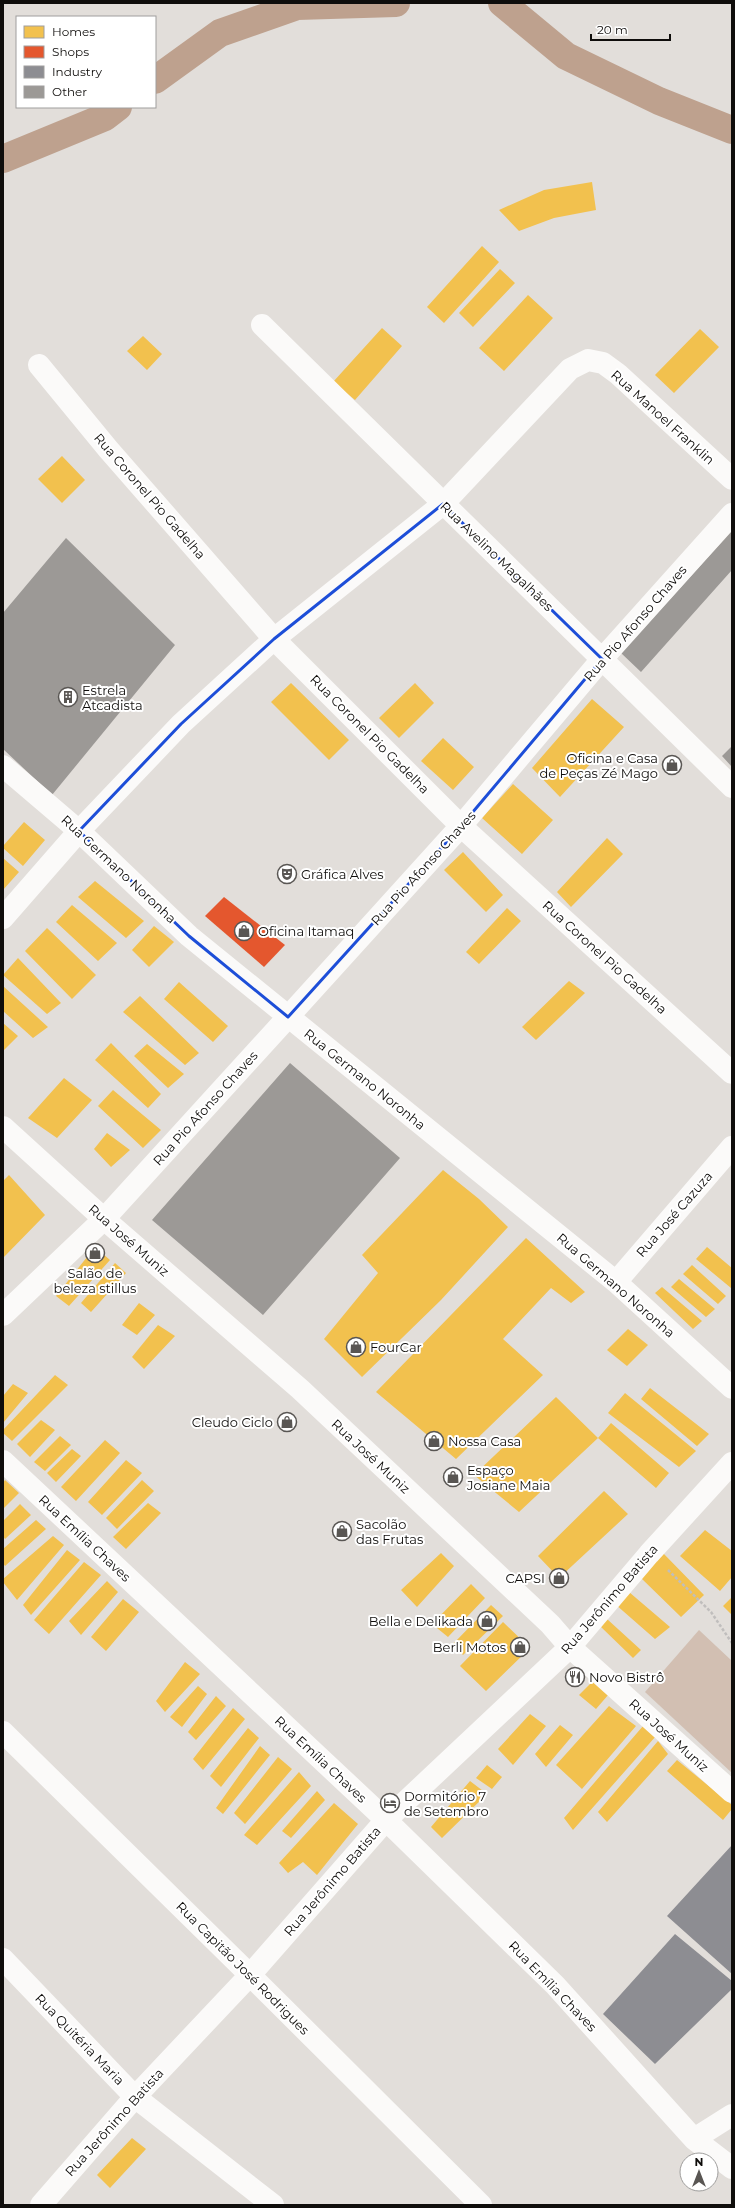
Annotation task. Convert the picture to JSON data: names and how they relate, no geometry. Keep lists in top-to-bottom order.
{
  "streets": {
    "street": [
      "Rua Manoel Franklin",
      "Rua Coronel Pio Gadelha",
      "Rua Avelino Magalhães",
      "Rua Pio Afonso Chaves",
      "Rua Germano Noronha",
      "Rua José Cazuza",
      "Rua José Muniz",
      "Rua Emília Chaves",
      "Rua Jerônimo Batista",
      "Rua Capitão José Rodrigues",
      "Rua Quitéria Maria"
    ]
  },
  "crossings": [
    ["Rua Manoel Franklin", "Rua Avelino Magalhães"],
    ["Rua Coronel Pio Gadelha", "Rua Pio Afonso Chaves"],
    ["Rua Avelino Magalhães", "Rua Pio Afonso Chaves"],
    ["Rua Pio Afonso Chaves", "Rua Germano Noronha"],
    ["Rua Pio Afonso Chaves", "Rua José Muniz"],
    ["Rua Germano Noronha", "Rua José Cazuza"],
    ["Rua José Muniz", "Rua Jerônimo Batista"],
    ["Rua Emília Chaves", "Rua Jerônimo Batista"],
    ["Rua Jerônimo Batista", "Rua Capitão José Rodrigues"],
    ["Rua Jerônimo Batista", "Rua Quitéria Maria"]
  ],
  "places": {
    "building": ["Estrela Atcadista"],
    "shop": [
      "Oficina e Casa de Peças Zé Mago",
      "Oficina Itamaq",
      "Salão de beleza stillus",
      "FourCar",
      "Cleudo Ciclo",
      "Nossa Casa",
      "Espaço Josiane Maia",
      "Sacolão das Frutas",
      "CAPSI",
      "Bella e Delikada",
      "Berli Motos"
    ],
    "theatre": ["Gráfica Alves"],
    "restaurant": ["Novo Bistrô"],
    "hotel": ["Dormitório 7 de Setembro"]
  },
  "legend": [
    "Homes",
    "Shops",
    "Industry",
    "Other"
  ],
  "scale_bar": "20 m",
  "north": "top"
}
